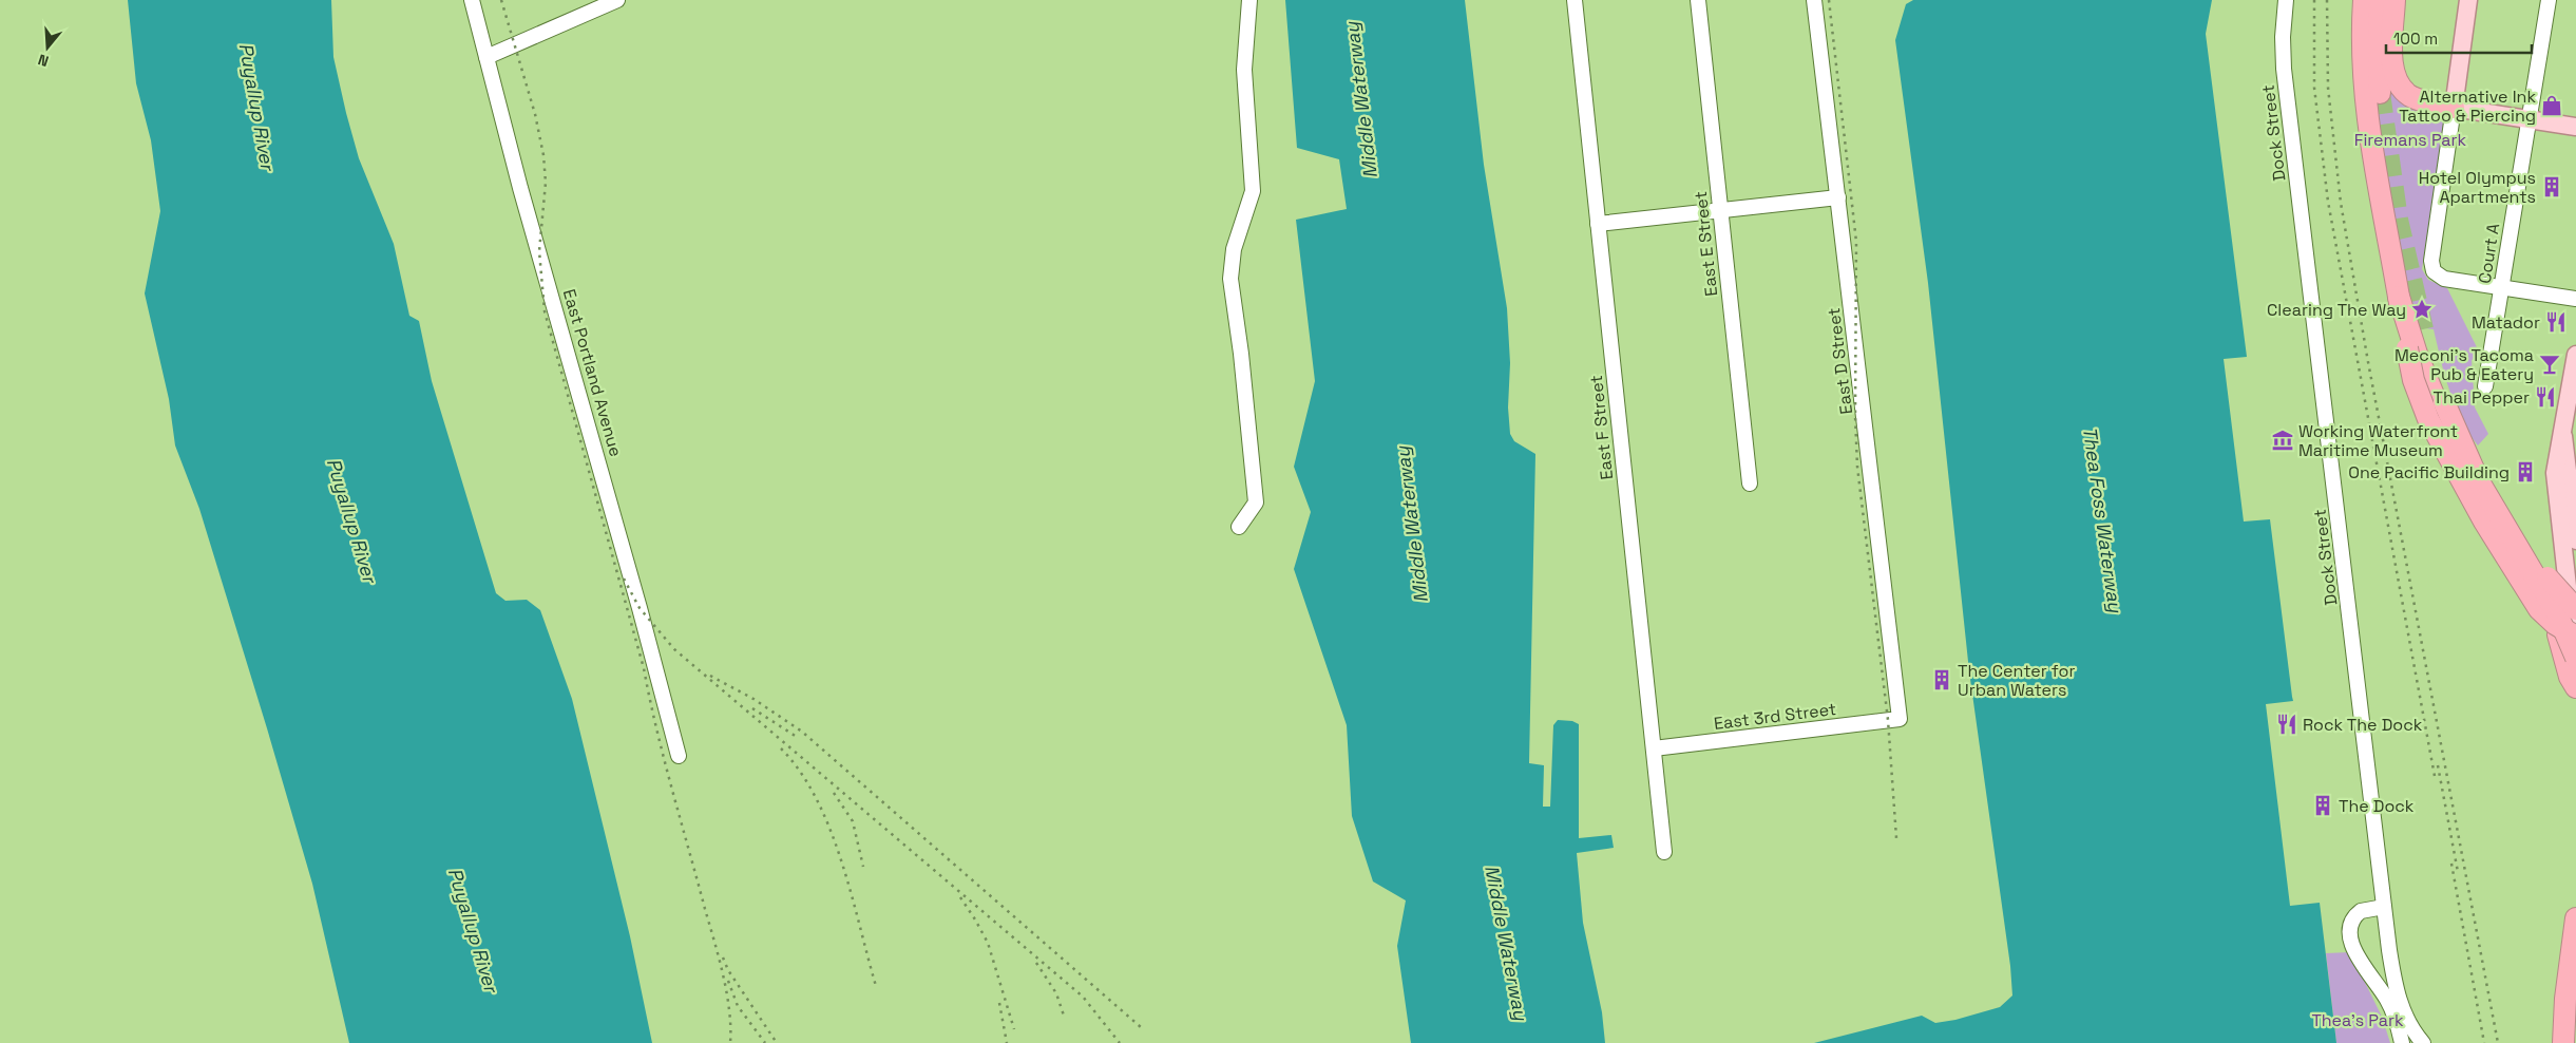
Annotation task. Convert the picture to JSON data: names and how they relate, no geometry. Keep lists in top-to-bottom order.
{
  "streets": {
    "street": [
      "Dock Street",
      "East E Street",
      "Court A",
      "East D Street",
      "East Portland Avenue",
      "East F Street",
      "East 3rd Street"
    ]
  },
  "crossings": [
    ["East D Street", "East 3rd Street"],
    ["East F Street", "East 3rd Street"]
  ],
  "water": ["Middle Waterway", "Puyallup River", "Thea Foss Waterway"],
  "parks": ["Firemans Park", "Thea's Park"],
  "places": {
    "shop": ["Alternative Ink Tattoo & Piercing"],
    "building": [
      "Hotel Olympus Apartments",
      "One Pacific Building",
      "The Center for Urban Waters",
      "The Dock"
    ],
    "place": ["Clearing The Way"],
    "restaurant": ["Matador", "Thai Pepper", "Rock The Dock"],
    "bar": ["Meconi's Tacoma Pub & Eatery"],
    "museum": ["Working Waterfront Maritime Museum"]
  },
  "scale_bar": "100 m",
  "north": "bottom"
}
